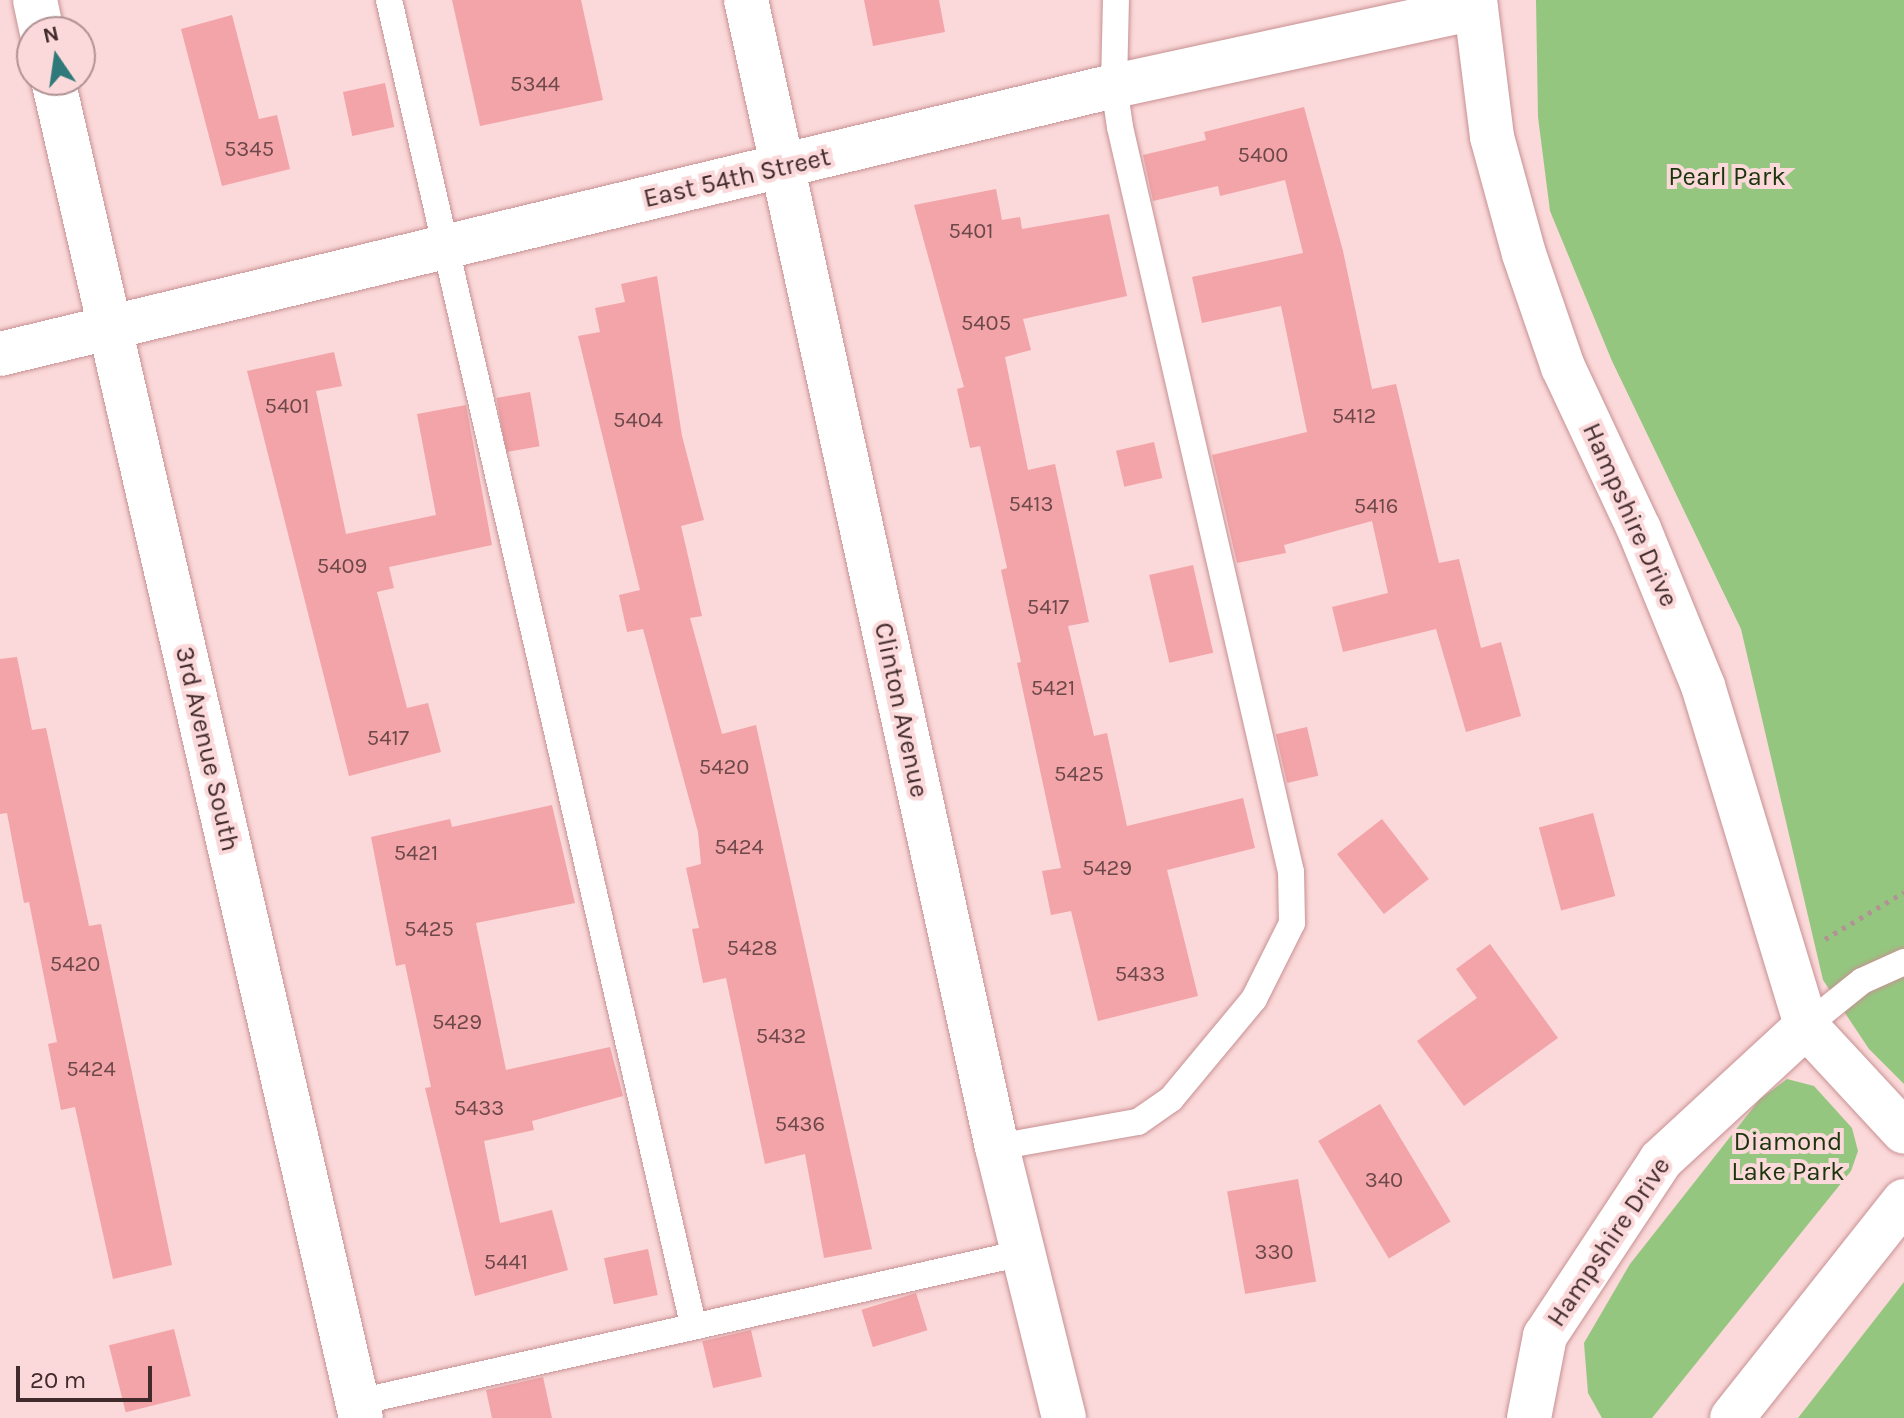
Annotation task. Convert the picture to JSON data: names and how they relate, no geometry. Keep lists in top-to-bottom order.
{
  "streets": {
    "street": [
      "East 54th Street",
      "Hampshire Drive",
      "Clinton Avenue",
      "3rd Avenue South"
    ]
  },
  "crossings": [
    ["East 54th Street", "Hampshire Drive"],
    ["East 54th Street", "Clinton Avenue"],
    ["East 54th Street", "3rd Avenue South"]
  ],
  "parks": ["Pearl Park", "Diamond Lake Park"],
  "house_numbers": [
    "5344",
    "5345",
    "5400",
    "5401",
    "5405",
    "5401",
    "5412",
    "5404",
    "5413",
    "5416",
    "5409",
    "5417",
    "5421",
    "5417",
    "5420",
    "5425",
    "5424",
    "5421",
    "5429",
    "5425",
    "5428",
    "5420",
    "5433",
    "5429",
    "5432",
    "5424",
    "5433",
    "5436",
    "340",
    "330",
    "5441"
  ],
  "scale_bar": "20 m",
  "north": "top"
}
